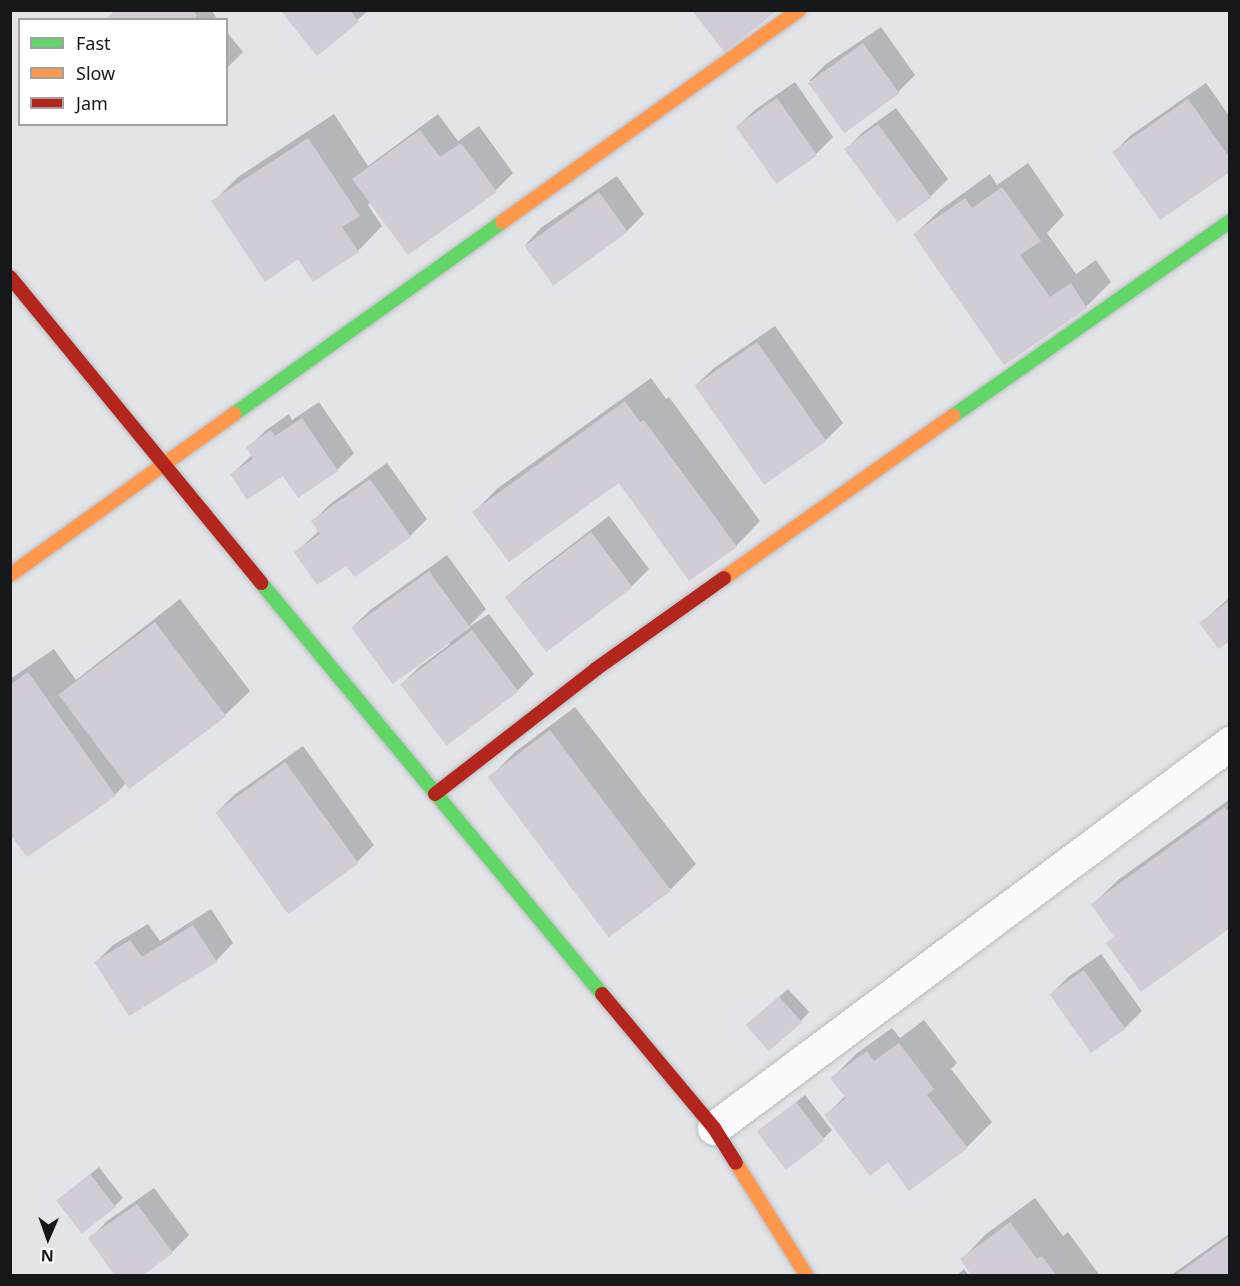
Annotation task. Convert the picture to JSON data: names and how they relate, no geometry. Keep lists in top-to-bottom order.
{
  "legend": ["Fast", "Slow", "Jam"],
  "north": "bottom"
}
